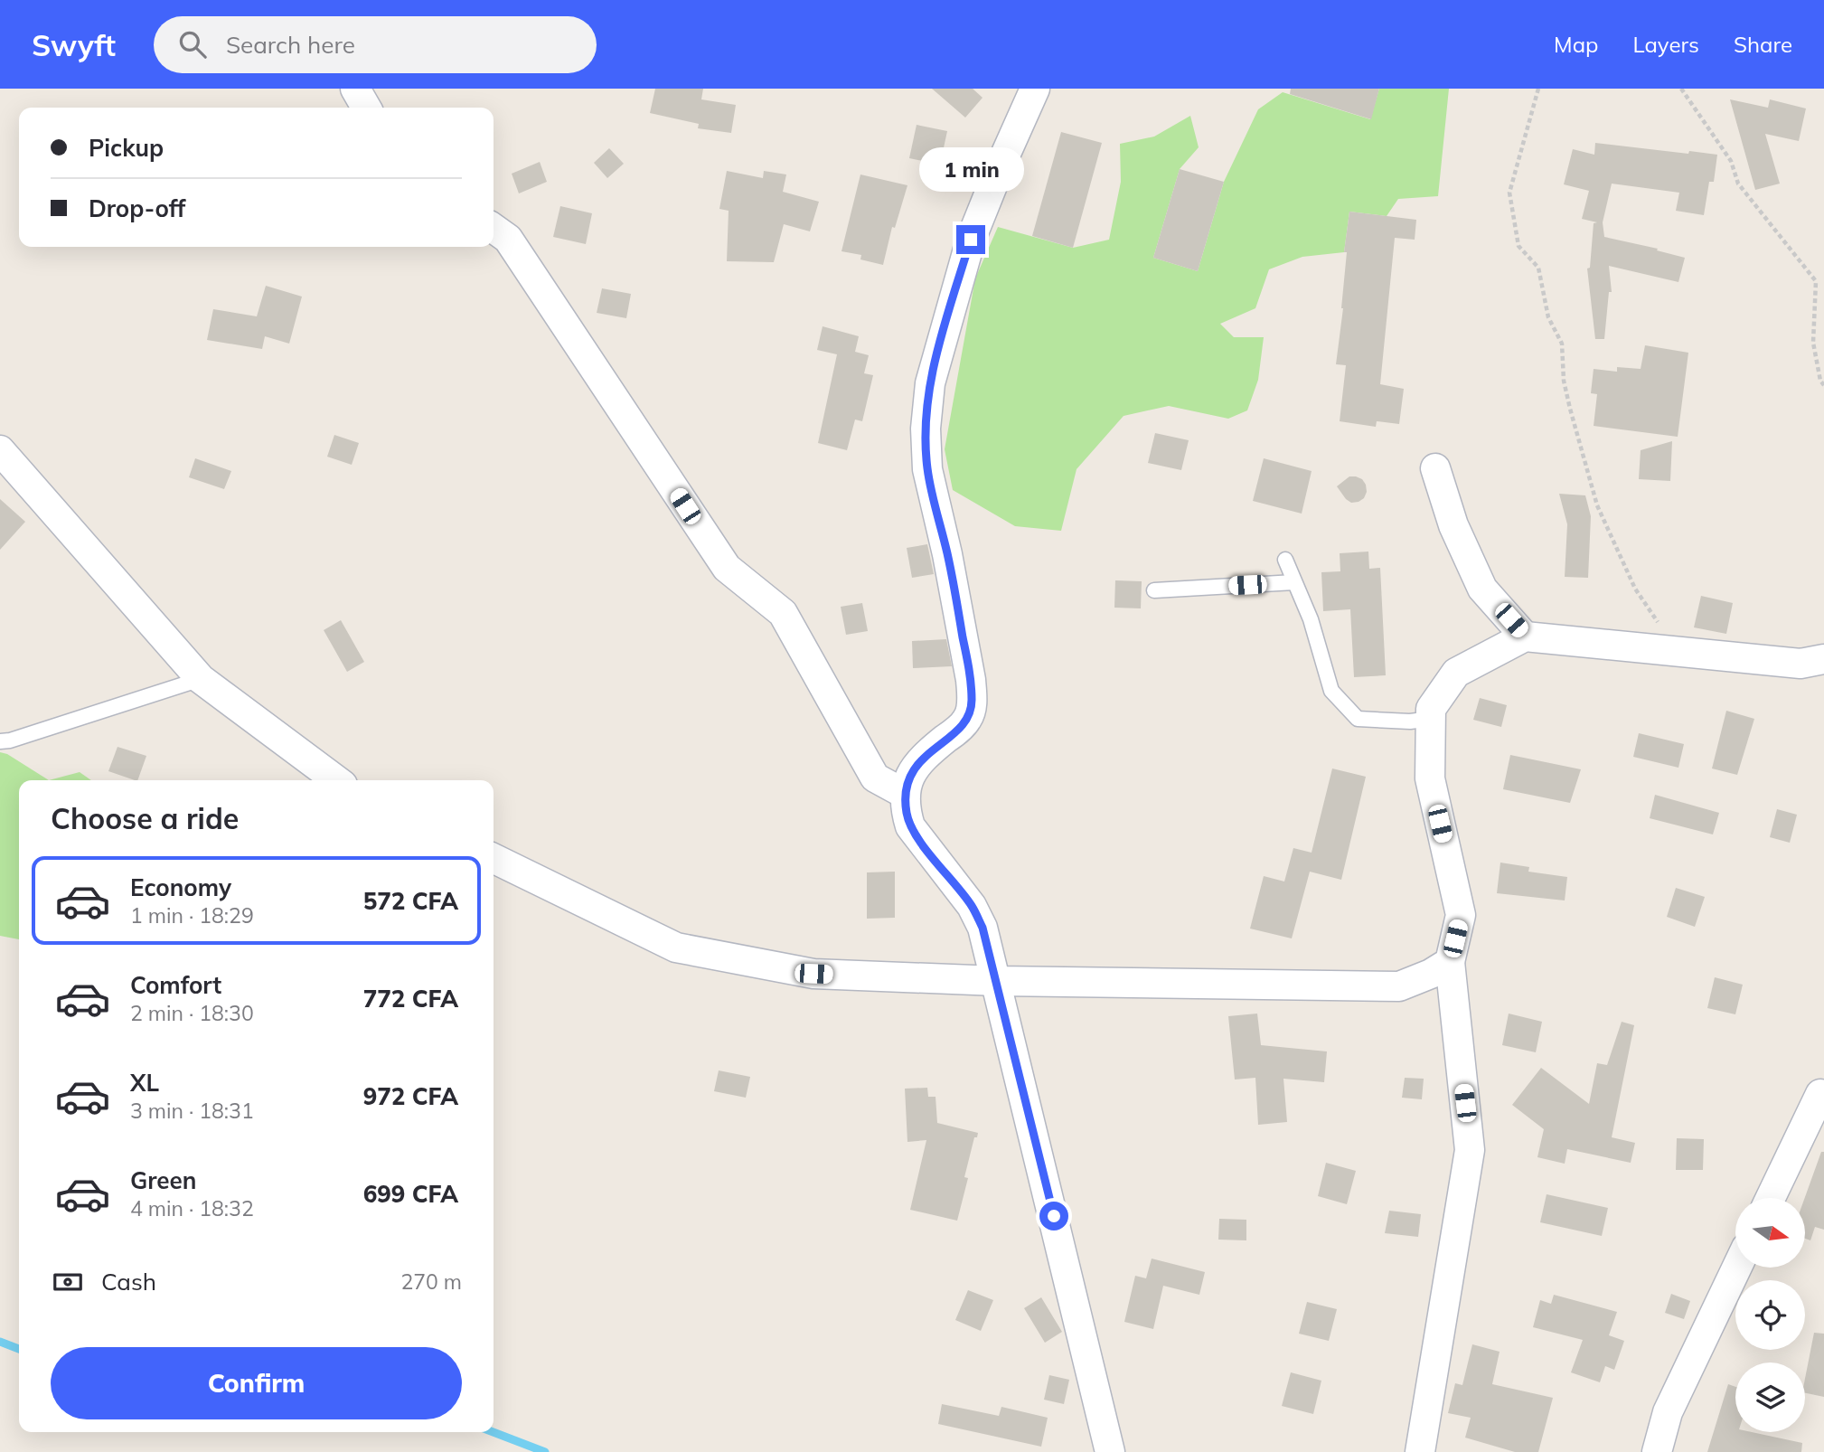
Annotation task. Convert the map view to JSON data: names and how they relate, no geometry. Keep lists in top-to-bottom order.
{
  "north": "right",
  "page": {
    "header": "Swyft",
    "search": "Search here",
    "nav": ["Map", "Layers", "Share"],
    "banner": ["Pickup", "Drop-off"],
    "bubble": "1 min",
    "heading": "Choose a ride",
    "list": [
      {
        "name": "Economy",
        "note": "1 min · 18:29",
        "value": "572 CFA"
      },
      {
        "name": "Comfort",
        "note": "2 min · 18:30",
        "value": "772 CFA"
      },
      {
        "name": "XL",
        "note": "3 min · 18:31",
        "value": "972 CFA"
      },
      {
        "name": "Green",
        "note": "4 min · 18:32",
        "value": "699 CFA"
      }
    ],
    "pay": ["Cash", "270 m"],
    "buttons": "Confirm"
  }
}
